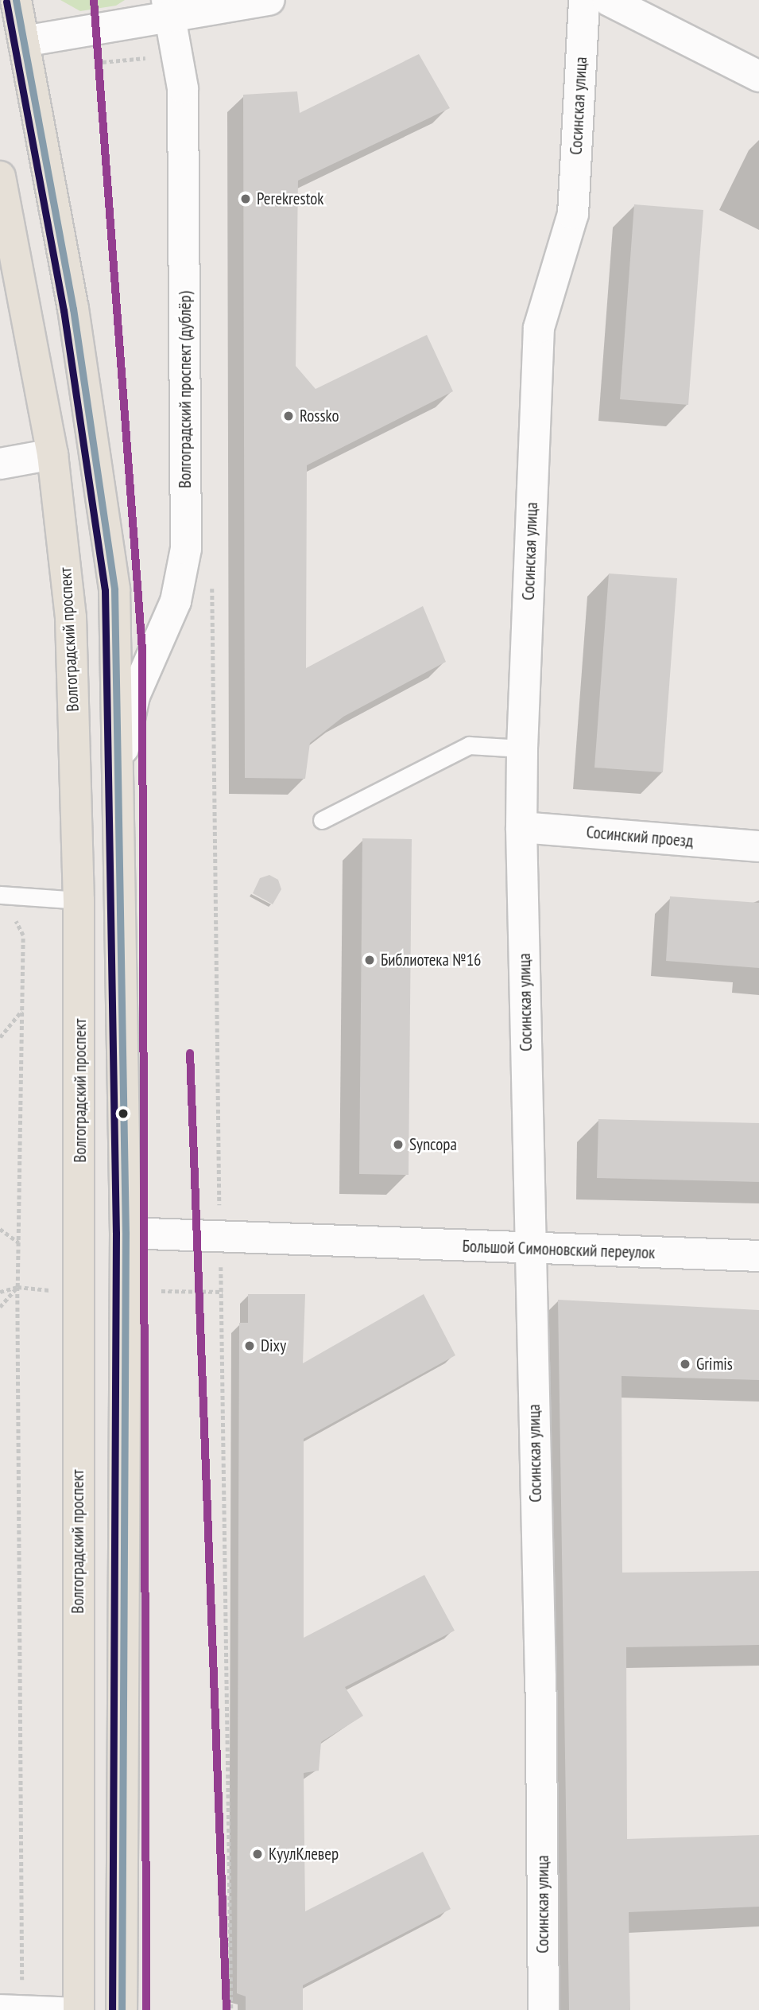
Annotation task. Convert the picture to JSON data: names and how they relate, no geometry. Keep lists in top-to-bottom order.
{
  "streets": {
    "main road": ["Волгоградский проспект"],
    "street": [
      "Сосинская улица",
      "Волгоградский проспект (дублёр)",
      "Сосинский проезд",
      "Большой Симоновский переулок"
    ]
  },
  "crossings": [
    ["Сосинская улица", "Сосинский проезд"],
    ["Сосинская улица", "Большой Симоновский переулок"]
  ],
  "places": [
    "Perekrestok",
    "Rossko",
    "Библиотека №16",
    "Syncopa",
    "Dixy",
    "Grimis",
    "КуулКлевер"
  ]
}
